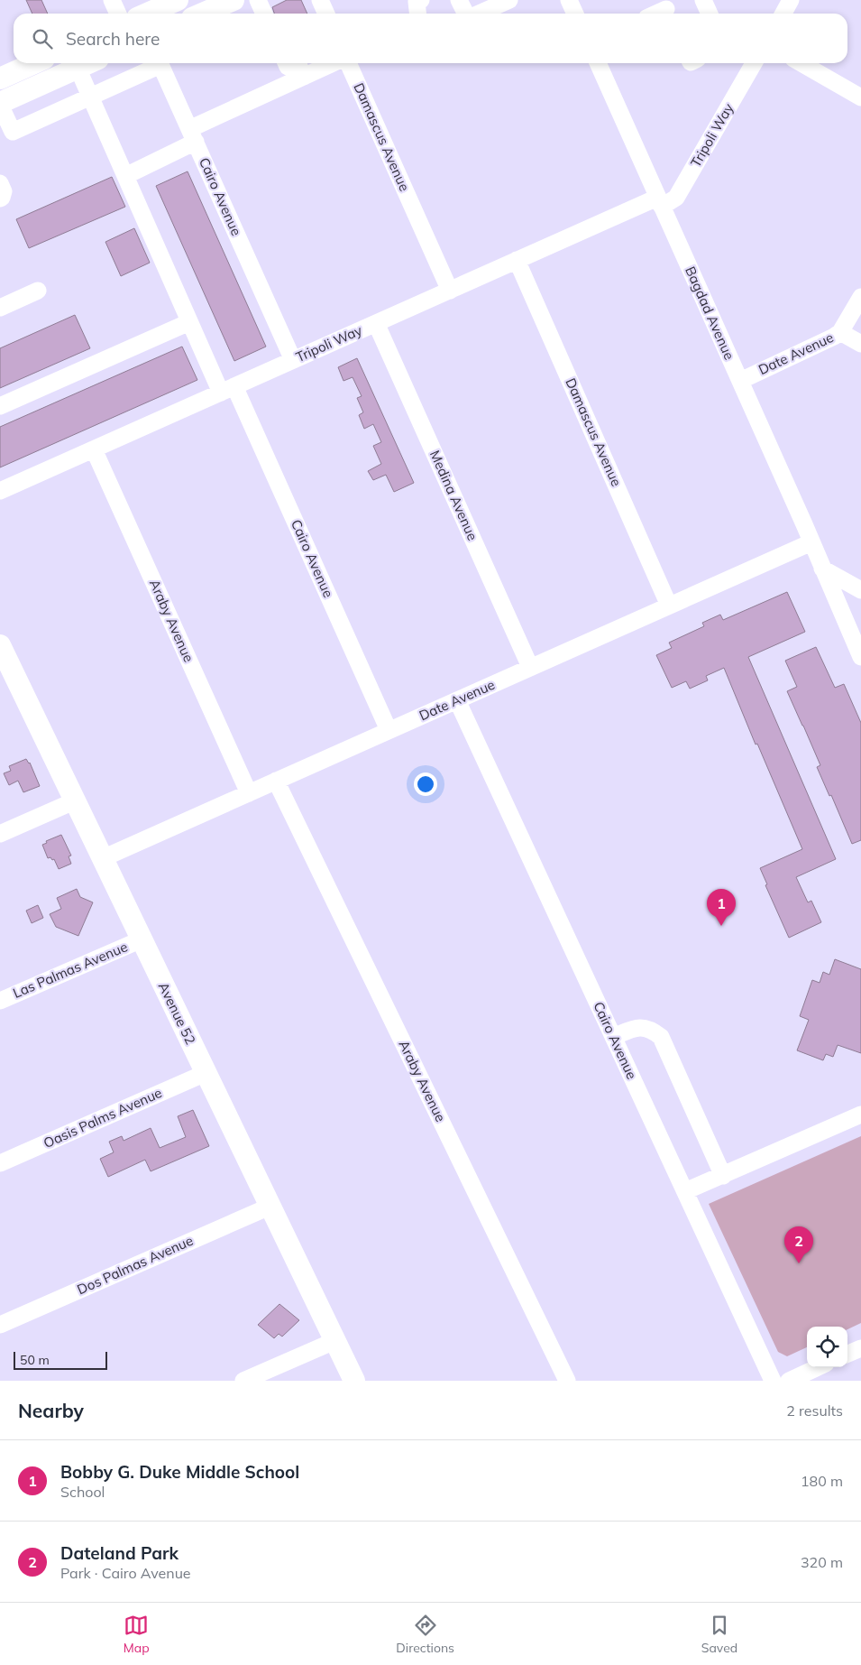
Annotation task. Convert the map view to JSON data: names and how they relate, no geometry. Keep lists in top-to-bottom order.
{
  "streets": {
    "main road": ["Avenue 52"],
    "street": [
      "Tripoli Way",
      "Damascus Avenue",
      "Cairo Avenue",
      "Bagdad Avenue",
      "Date Avenue",
      "Medina Avenue",
      "Araby Avenue",
      "Las Palmas Avenue",
      "Oasis Palms Avenue",
      "Dos Palmas Avenue"
    ]
  },
  "crossings": [
    ["Tripoli Way", "Damascus Avenue"],
    ["Tripoli Way", "Cairo Avenue"],
    ["Tripoli Way", "Bagdad Avenue"],
    ["Tripoli Way", "Medina Avenue"],
    ["Tripoli Way", "Araby Avenue"],
    ["Damascus Avenue", "Date Avenue"],
    ["Cairo Avenue", "Date Avenue"],
    ["Bagdad Avenue", "Date Avenue"],
    ["Date Avenue", "Medina Avenue"],
    ["Date Avenue", "Araby Avenue"],
    ["Date Avenue", "Avenue 52"],
    ["Las Palmas Avenue", "Avenue 52"],
    ["Avenue 52", "Oasis Palms Avenue"],
    ["Avenue 52", "Dos Palmas Avenue"]
  ],
  "scale_bar": "50 m",
  "page": {
    "search": "Search here",
    "pins": ["1", "2"],
    "scale": "50 m",
    "heading": ["Nearby", "2 results"],
    "list": [
      {
        "mark": "1",
        "name": "Bobby G. Duke Middle School",
        "note": "School",
        "value": "180 m"
      },
      {
        "mark": "2",
        "name": "Dateland Park",
        "note": "Park · Cairo Avenue",
        "value": "320 m"
      }
    ],
    "nav": ["Map", "Directions", "Saved"]
  }
}
